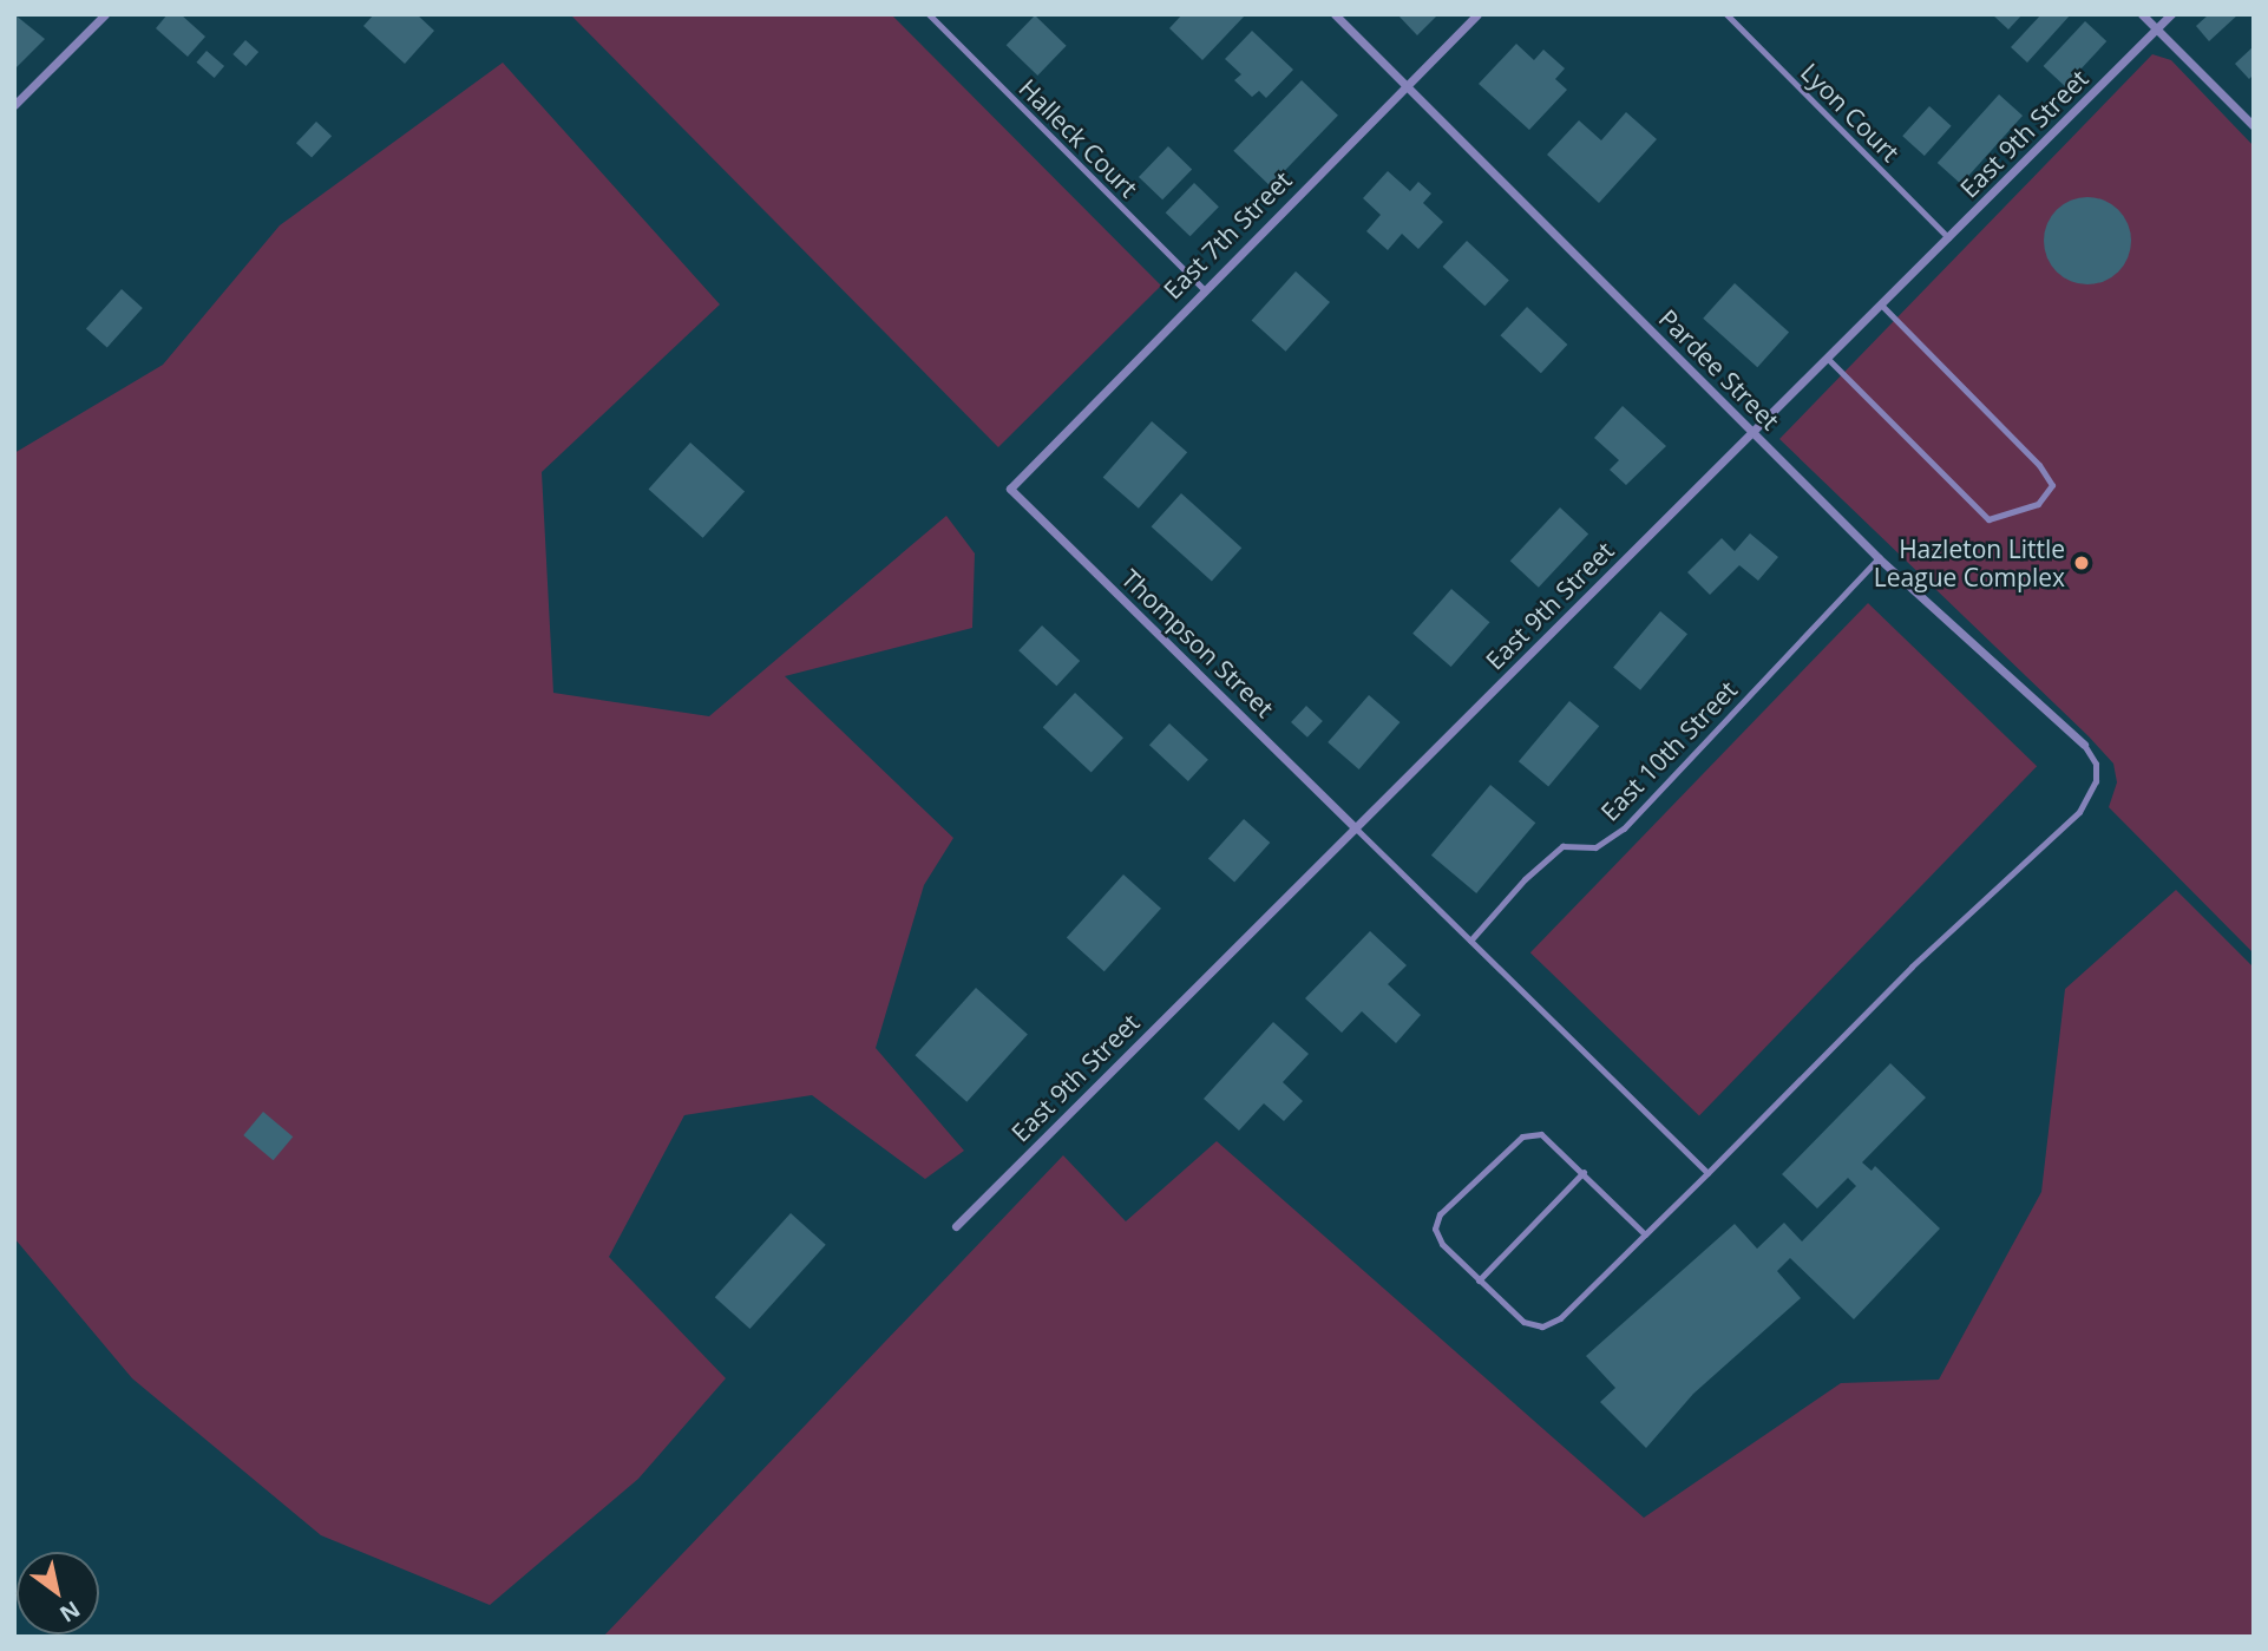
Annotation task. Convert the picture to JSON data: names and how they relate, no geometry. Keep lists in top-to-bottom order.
{
  "streets": {
    "street": [
      "East 9th Street",
      "East 7th Street",
      "Pardee Street",
      "Thompson Street"
    ],
    "lane": ["Lyon Court", "Halleck Court", "East 10th Street"]
  },
  "crossings": [
    ["Lyon Court", "East 9th Street"],
    ["East 9th Street", "Pardee Street"],
    ["East 9th Street", "Thompson Street"],
    ["Halleck Court", "East 7th Street"],
    ["East 7th Street", "Pardee Street"],
    ["East 7th Street", "Thompson Street"],
    ["Pardee Street", "East 10th Street"]
  ],
  "places": ["Hazleton Little League Complex"],
  "north": "bottom right"
}
